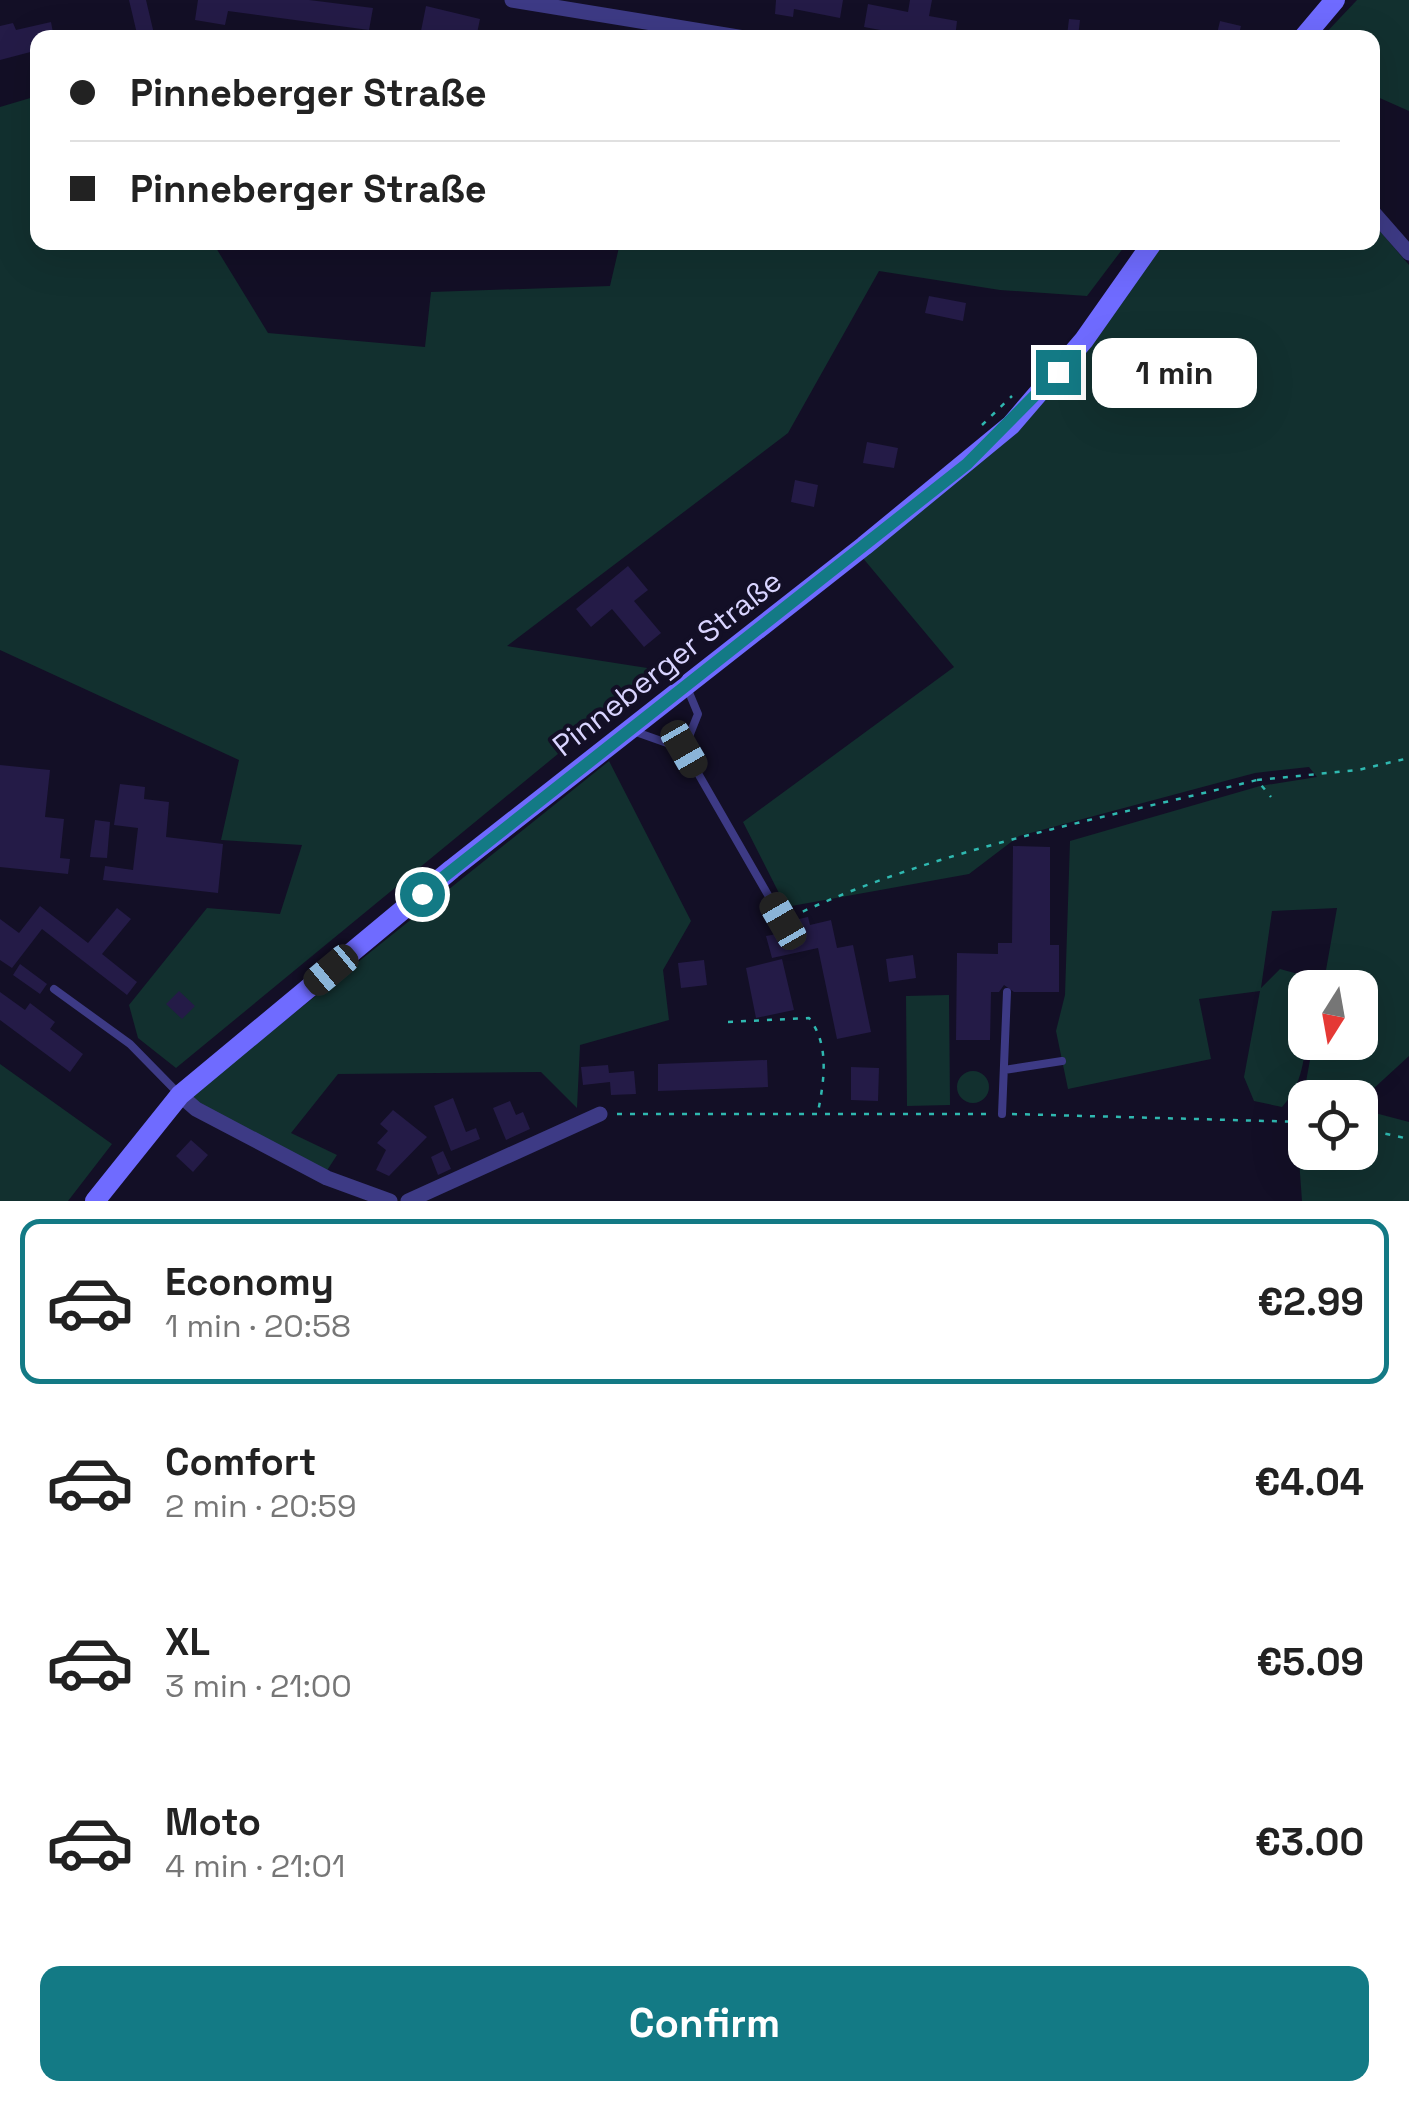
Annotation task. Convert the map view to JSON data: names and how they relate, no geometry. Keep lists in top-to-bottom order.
{
  "streets": {
    "main road": ["Pinneberger Straße"]
  },
  "north": "bottom",
  "page": {
    "banner": ["Pinneberger Straße", "Pinneberger Straße"],
    "bubble": "1 min",
    "list": [
      {
        "name": "Economy",
        "note": "1 min · 20:58",
        "value": "€2.99"
      },
      {
        "name": "Comfort",
        "note": "2 min · 20:59",
        "value": "€4.04"
      },
      {
        "name": "XL",
        "note": "3 min · 21:00",
        "value": "€5.09"
      },
      {
        "name": "Moto",
        "note": "4 min · 21:01",
        "value": "€3.00"
      }
    ],
    "buttons": "Confirm"
  }
}
